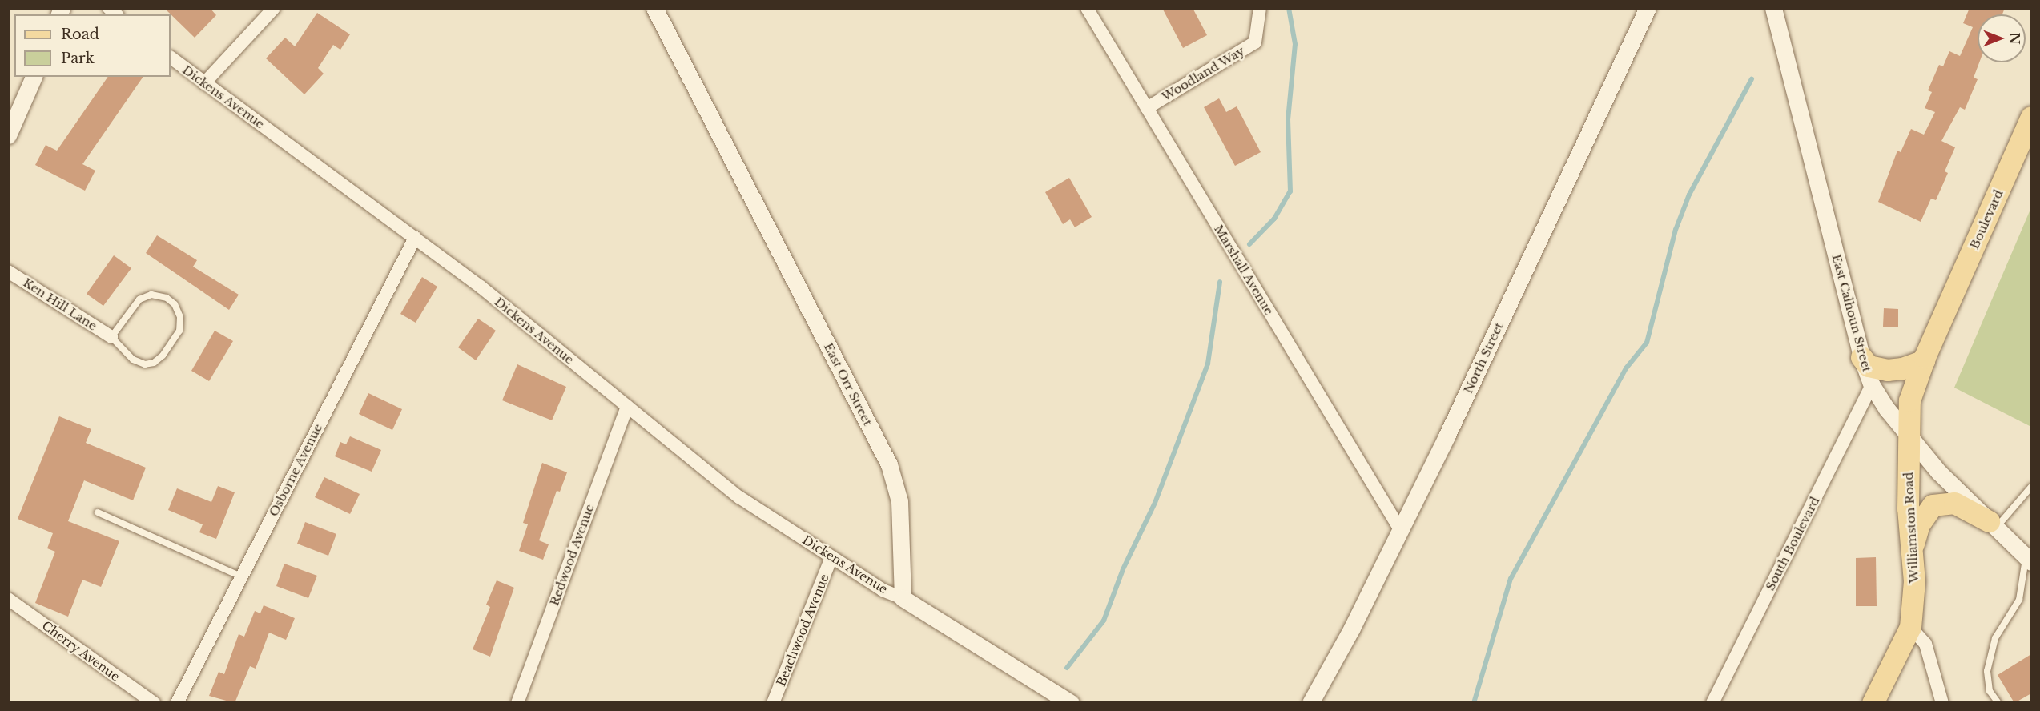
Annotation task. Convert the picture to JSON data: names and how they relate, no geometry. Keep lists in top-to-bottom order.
{
  "streets": {
    "main road": ["Boulevard", "Williamston Road"],
    "street": [
      "Woodland Way",
      "Dickens Avenue",
      "Marshall Avenue",
      "Ken Hill Lane",
      "East Calhoun Street",
      "North Street",
      "East Orr Street",
      "Osborne Avenue",
      "South Boulevard",
      "Redwood Avenue",
      "Beachwood Avenue",
      "Cherry Avenue"
    ]
  },
  "crossings": [
    ["Woodland Way", "Marshall Avenue"],
    ["Dickens Avenue", "East Orr Street"],
    ["Dickens Avenue", "Osborne Avenue"],
    ["Dickens Avenue", "Redwood Avenue"],
    ["Dickens Avenue", "Beachwood Avenue"],
    ["Boulevard", "Williamston Road"],
    ["Marshall Avenue", "North Street"],
    ["East Calhoun Street", "Williamston Road"],
    ["East Calhoun Street", "South Boulevard"]
  ],
  "legend": ["Road", "Park"],
  "north": "right"
}
